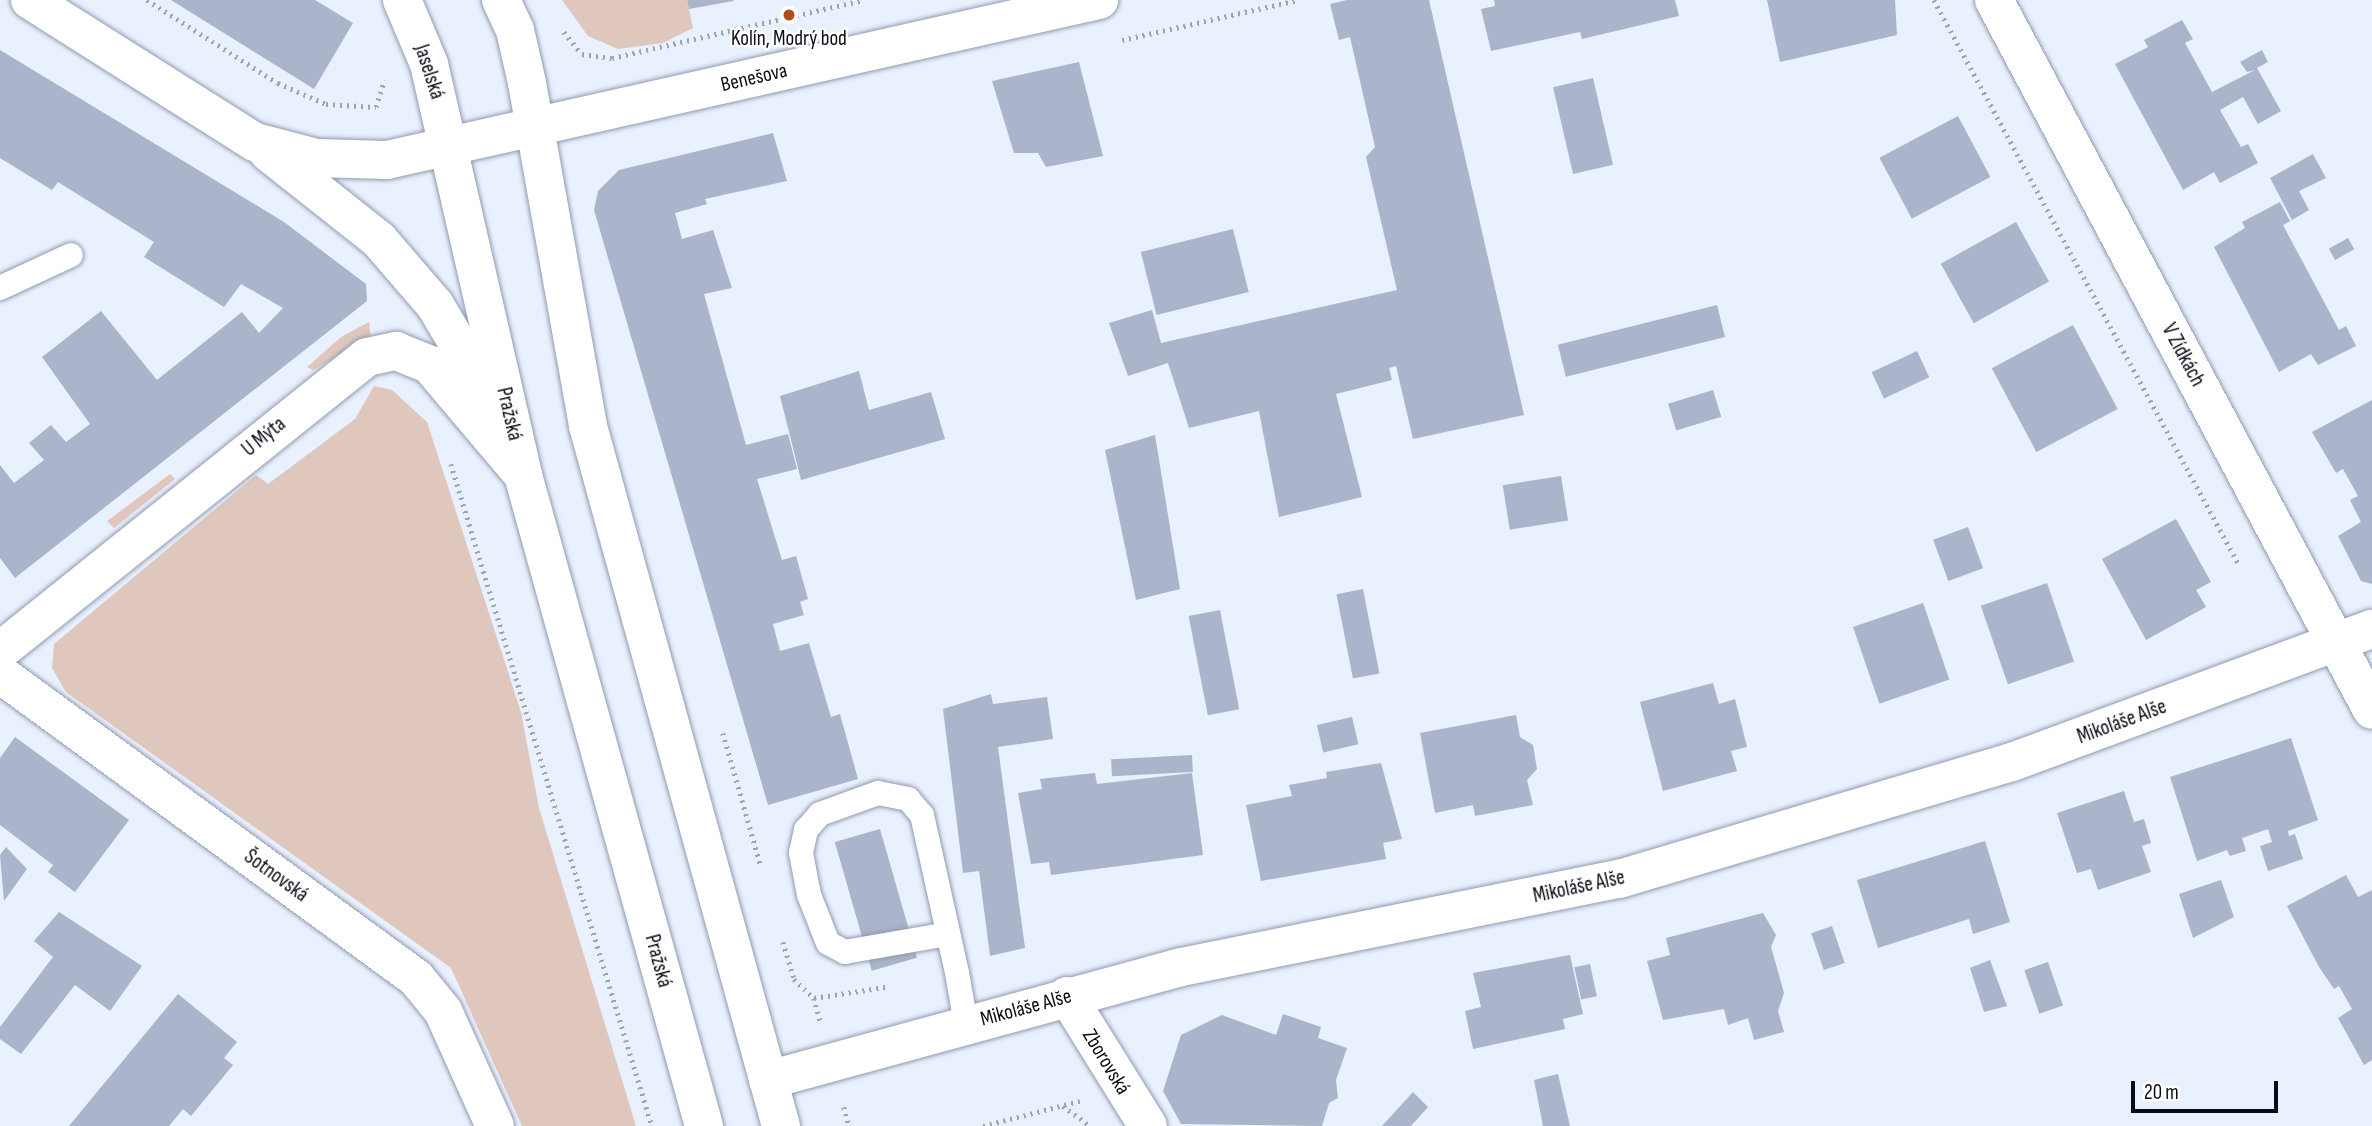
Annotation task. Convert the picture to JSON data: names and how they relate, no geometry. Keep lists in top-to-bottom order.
{
  "streets": {
    "street": [
      "Jaselská",
      "Benešova",
      "V Zídkách",
      "Pražská",
      "U Mýta",
      "Mikoláše Alše",
      "Šotnovská",
      "Zborovská"
    ]
  },
  "crossings": [
    ["Jaselská", "Benešova"],
    ["Jaselská", "Pražská"],
    ["Benešova", "Pražská"],
    ["V Zídkách", "Mikoláše Alše"],
    ["Pražská", "U Mýta"],
    ["Mikoláše Alše", "Zborovská"]
  ],
  "places": ["Kolín, Modrý bod"],
  "scale_bar": "20 m"
}
